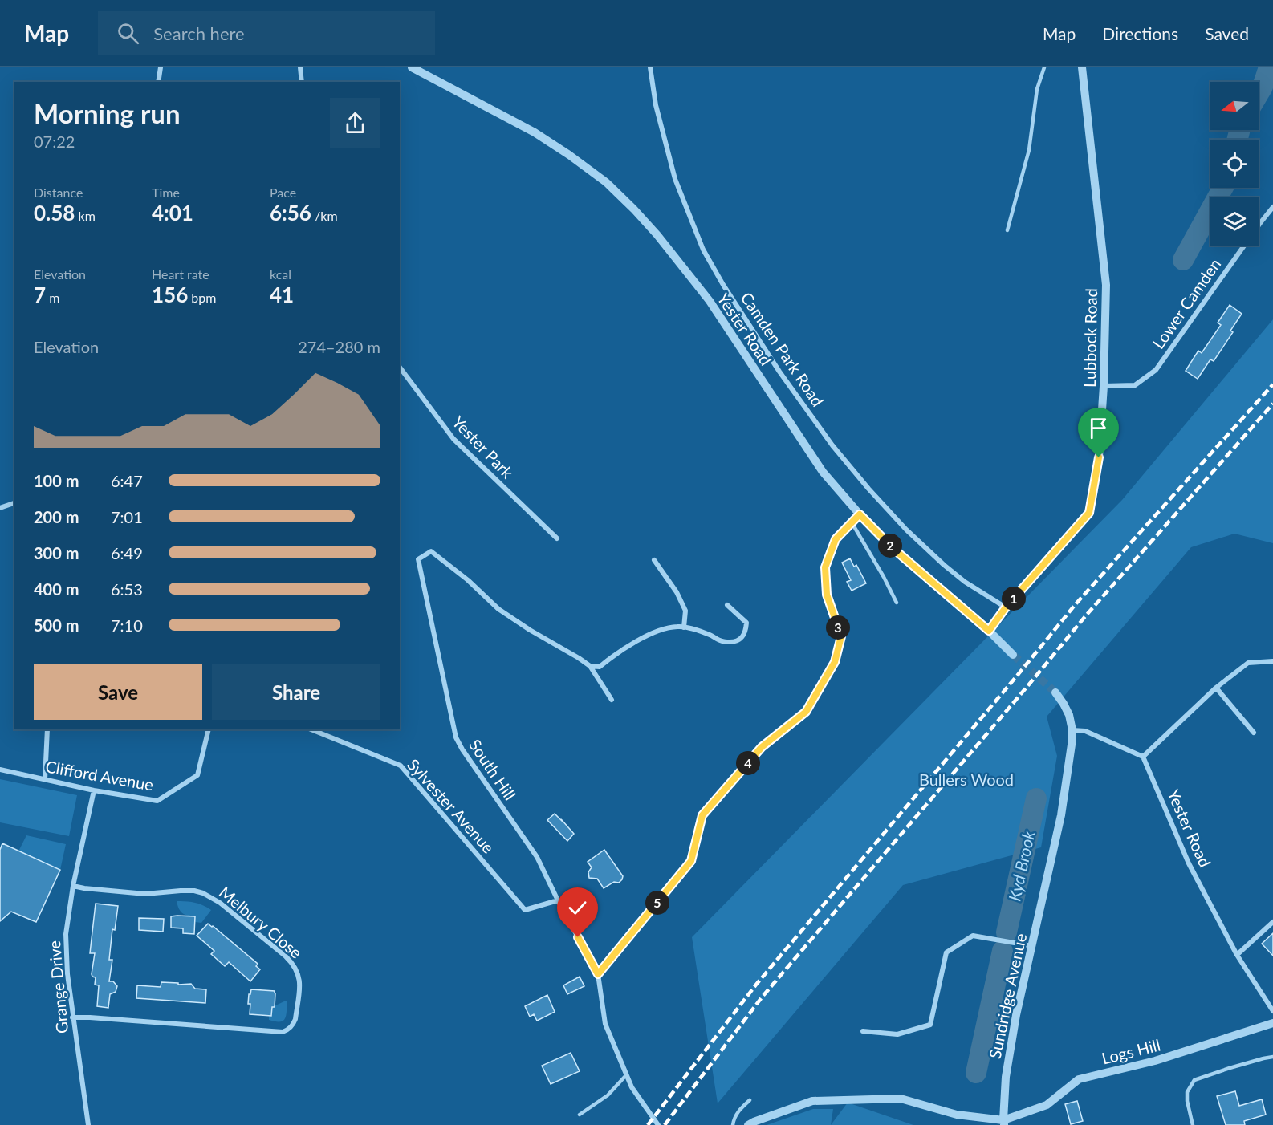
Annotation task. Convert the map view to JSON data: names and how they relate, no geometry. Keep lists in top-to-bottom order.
{
  "streets": {
    "street": [
      "Lower Camden",
      "Yester Road",
      "Lubbock Road",
      "Camden Park Road",
      "Yester Park",
      "South Hill",
      "Clifford Avenue",
      "Sylvester Avenue",
      "Melbury Close",
      "Grange Drive",
      "Sundridge Avenue",
      "Logs Hill"
    ]
  },
  "crossings": [
    ["Lower Camden", "Lubbock Road"],
    ["Yester Road", "Lubbock Road"],
    ["Lubbock Road", "Camden Park Road"],
    ["South Hill", "Sylvester Avenue"],
    ["Clifford Avenue", "Grange Drive"],
    ["Melbury Close", "Grange Drive"],
    ["Sundridge Avenue", "Logs Hill"]
  ],
  "water": ["Kyd Brook"],
  "parks": ["Bullers Wood"],
  "north": "left",
  "page": {
    "header": "Map",
    "search": "Search here",
    "nav": ["Map", "Directions", "Saved"],
    "heading": ["Morning run", "07:22"],
    "stats": [
      ["Distance", "0.58 km"],
      ["Time", "4:01"],
      ["Pace", "6:56 /km"],
      ["Elevation", "7 m"],
      ["Heart rate", "156 bpm"],
      ["kcal", "41"]
    ],
    "chart": ["Elevation", "274–280 m"],
    "list": [
      {
        "name": "100 m",
        "note": "6:47"
      },
      {
        "name": "200 m",
        "note": "7:01"
      },
      {
        "name": "300 m",
        "note": "6:49"
      },
      {
        "name": "400 m",
        "note": "6:53"
      },
      {
        "name": "500 m",
        "note": "7:10"
      }
    ],
    "pins": [
      "2",
      "1",
      "3",
      "4",
      "5"
    ],
    "buttons": ["Save", "Share"]
  }
}
